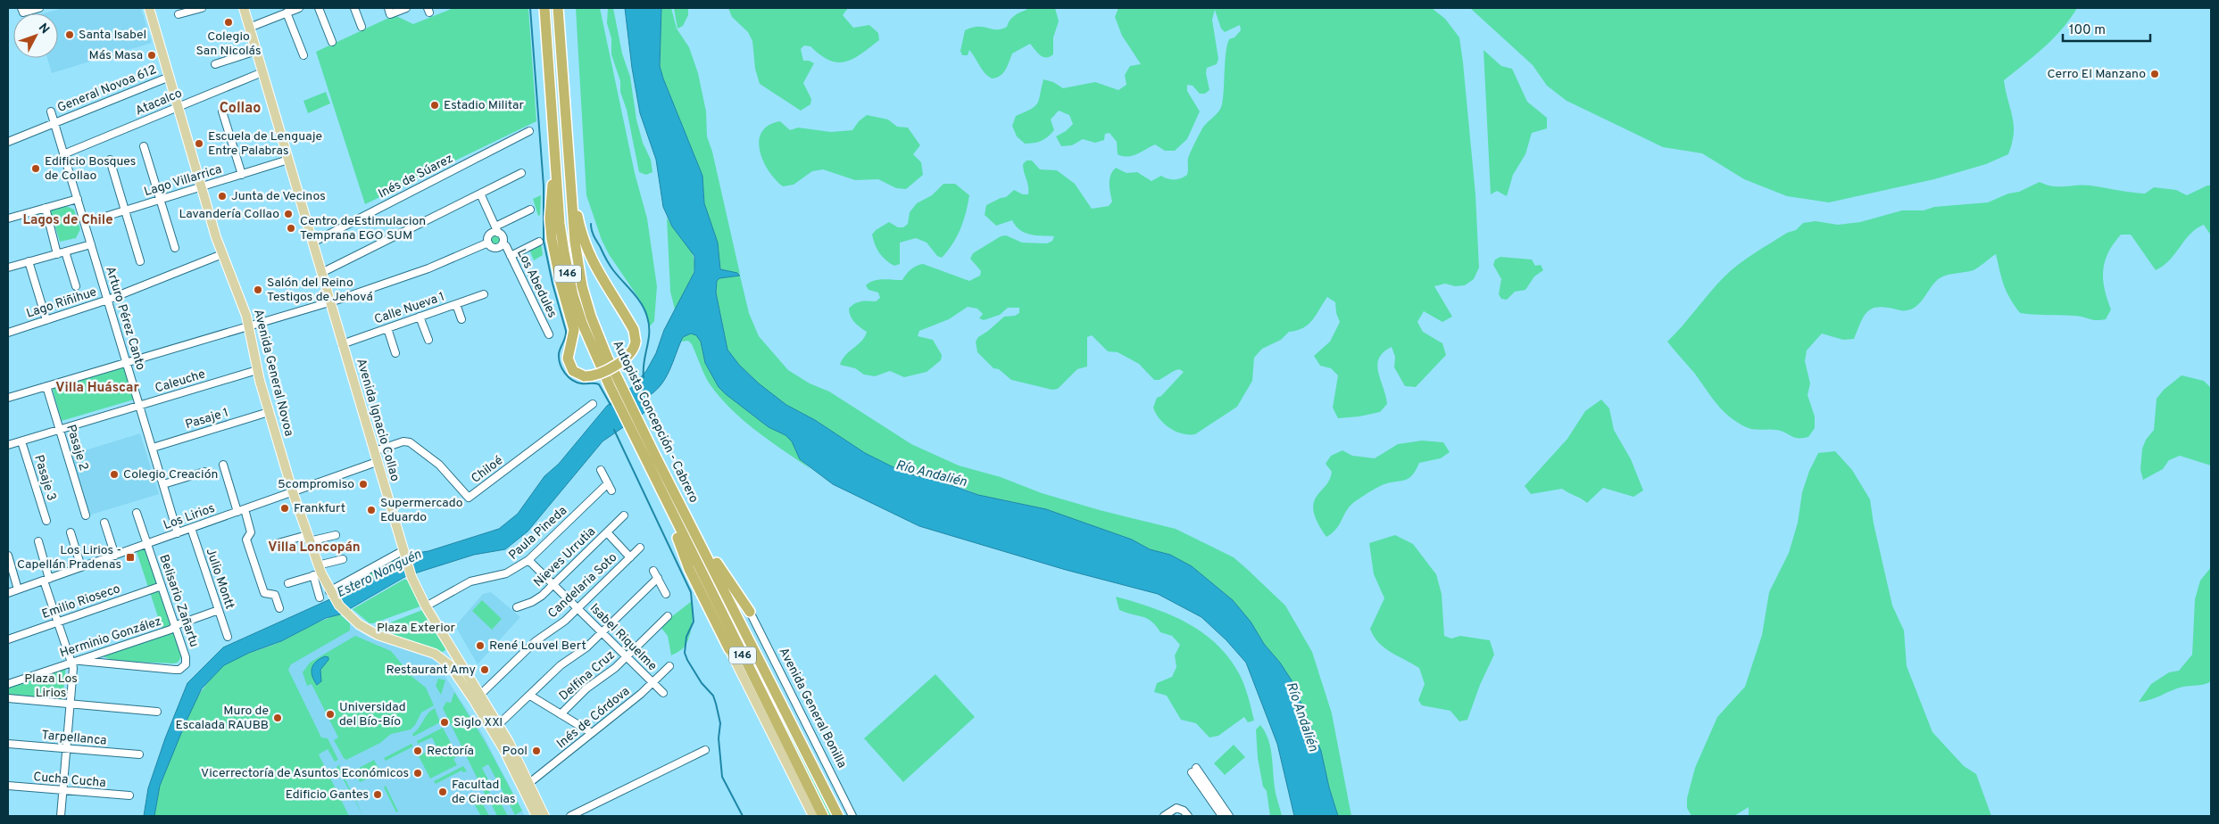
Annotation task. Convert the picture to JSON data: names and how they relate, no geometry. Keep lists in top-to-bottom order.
{
  "streets": {
    "highway": ["146", "Autopista Concepción - Cabrero"],
    "main road": ["Avenida General Novoa", "Avenida Ignacio Collao"],
    "street": [
      "General Novoa 612",
      "Atacalco",
      "Inés de Súarez",
      "Lago Villarrica",
      "Los Abedules",
      "Lago Riñihue",
      "Calle Nueva 1",
      "Arturo Pérez Canto",
      "Caleuche",
      "Pasaje 1",
      "Pasaje 2",
      "Chiloé",
      "Pasaje 3",
      "Los Lirios",
      "Paula Pineda",
      "Nieves Urrutia",
      "Julio Montt",
      "Candelaria Soto",
      "Belisario Zañartu",
      "Emilio Rioseco",
      "Herminio González",
      "Isabel Riquelme",
      "Delfina Cruz",
      "Avenida General Bonilla",
      "Inés de Córdova",
      "Tarpellanca",
      "Cucha Cucha"
    ]
  },
  "crossings": [
    ["General Novoa 612", "Arturo Pérez Canto"],
    ["General Novoa 612", "Avenida General Novoa"],
    ["Atacalco", "Arturo Pérez Canto"],
    ["Atacalco", "Avenida General Novoa"],
    ["Atacalco", "Avenida Ignacio Collao"],
    ["Inés de Súarez", "Avenida Ignacio Collao"],
    ["Lago Villarrica", "Arturo Pérez Canto"],
    ["Lago Villarrica", "Avenida General Novoa"],
    ["Lago Villarrica", "Avenida Ignacio Collao"],
    ["Lago Riñihue", "Arturo Pérez Canto"],
    ["Lago Riñihue", "Avenida General Novoa"],
    ["Calle Nueva 1", "Avenida Ignacio Collao"],
    ["Arturo Pérez Canto", "Caleuche"],
    ["Arturo Pérez Canto", "Pasaje 1"],
    ["Arturo Pérez Canto", "Los Lirios"],
    ["Avenida General Novoa", "Caleuche"],
    ["Avenida General Novoa", "Pasaje 1"],
    ["Avenida General Novoa", "Avenida Ignacio Collao"],
    ["Avenida General Novoa", "Los Lirios"],
    ["Avenida General Novoa", "Candelaria Soto"],
    ["Caleuche", "Pasaje 2"],
    ["Caleuche", "Pasaje 3"],
    ["Avenida Ignacio Collao", "Chiloé"],
    ["Avenida Ignacio Collao", "Los Lirios"],
    ["Avenida Ignacio Collao", "Paula Pineda"],
    ["Avenida Ignacio Collao", "Candelaria Soto"],
    ["Avenida Ignacio Collao", "Inés de Córdova"],
    ["Los Lirios", "Julio Montt"],
    ["Los Lirios", "Belisario Zañartu"],
    ["Paula Pineda", "Isabel Riquelme"],
    ["Nieves Urrutia", "Isabel Riquelme"],
    ["Julio Montt", "Herminio González"],
    ["Candelaria Soto", "Isabel Riquelme"],
    ["Belisario Zañartu", "Emilio Rioseco"],
    ["Belisario Zañartu", "Herminio González"],
    ["Isabel Riquelme", "Delfina Cruz"],
    ["Isabel Riquelme", "Inés de Córdova"]
  ],
  "districts": [
    "Collao",
    "Lagos de Chile",
    "Villa Huáscar",
    "Villa Loncopán"
  ],
  "water": ["Río Andalién", "Estero Nonguén"],
  "parks": ["Plaza Exterior", "Plaza Los Lirios"],
  "places": {
    "other": [
      "Colegio San Nicolás",
      "Santa Isabel",
      "Más Masa",
      "Cerro El Manzano",
      "Estadio Militar",
      "Escuela de Lenguaje Entre Palabras",
      "Edificio Bosques de Collao",
      "Junta de Vecinos",
      "Lavandería Collao",
      "Centro deEstimulacion Temprana EGO SUM",
      "Salón del Reino Testigos de Jehová",
      "Colegio Creación",
      "5compromiso",
      "Frankfurt",
      "Supermercado Eduardo",
      "René Louvel Bert",
      "Restaurant Amy",
      "Universidad del Bío-Bío",
      "Muro de Escalada RAUBB",
      "Siglo XXI",
      "Rectoría",
      "Pool",
      "Vicerrectoría de Asuntos Económicos",
      "Facultad de Ciencias",
      "Edificio Gantes"
    ],
    "transit": ["Los Lirios - Capellán Pradenas"]
  },
  "scale_bar": "100 m",
  "north": "top right"
}
